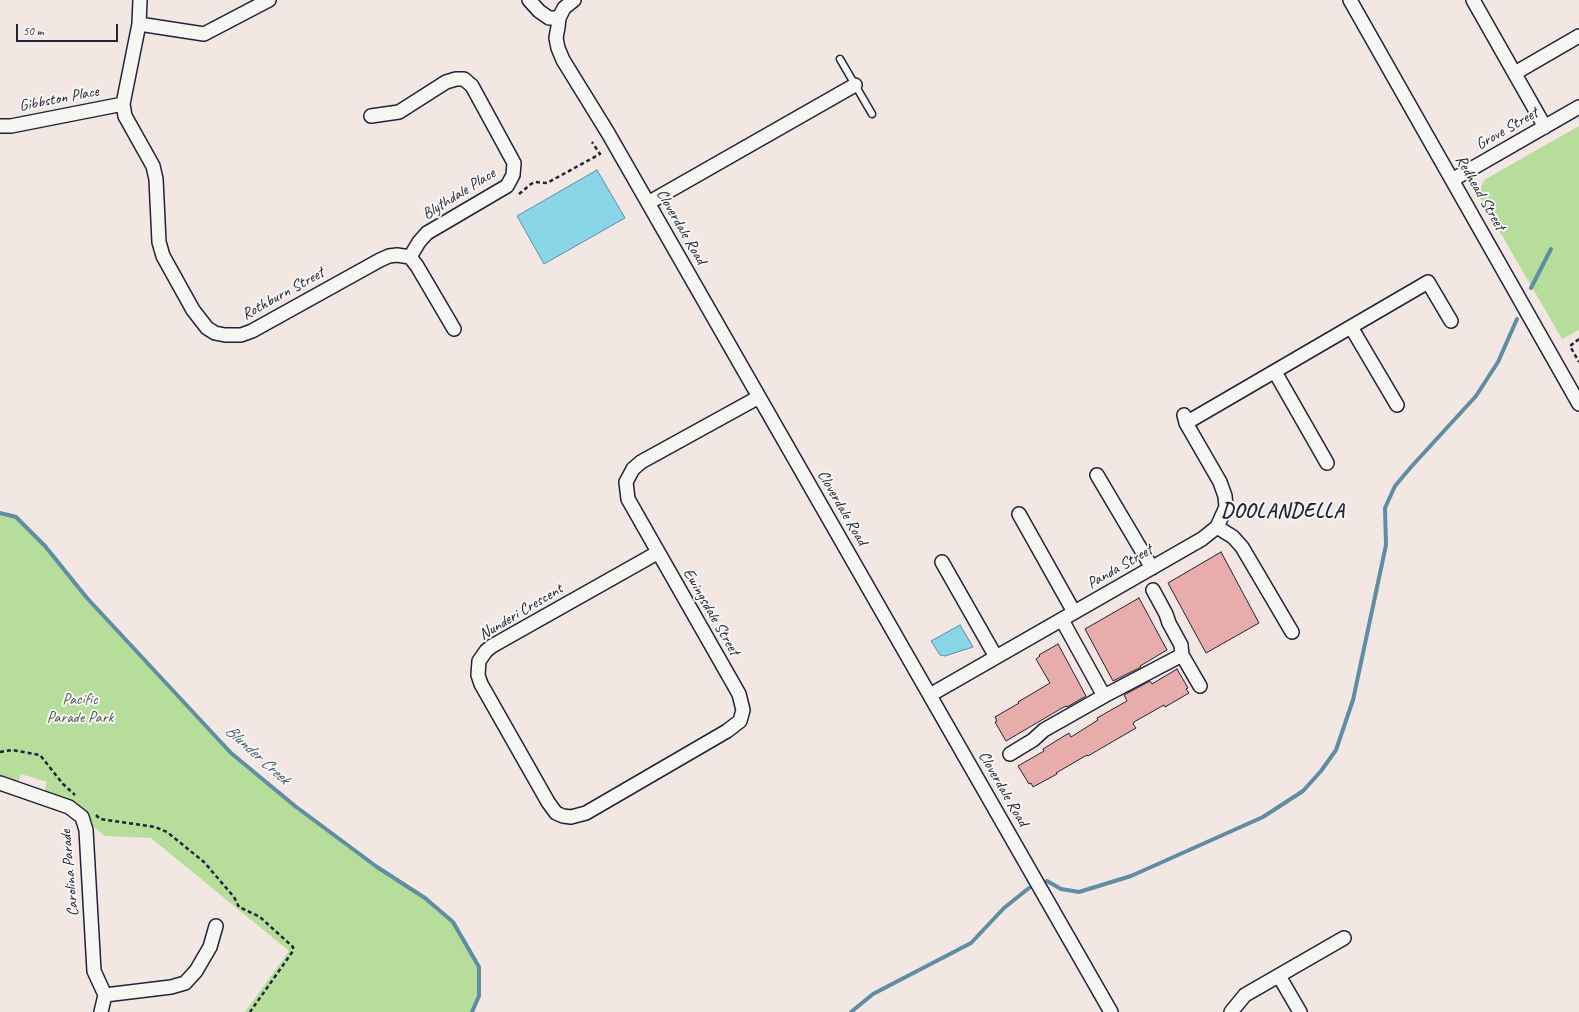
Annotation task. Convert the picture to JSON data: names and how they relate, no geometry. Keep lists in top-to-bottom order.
{
  "streets": {
    "street": [
      "Gibbston Place",
      "Grove Street",
      "Redhead Street",
      "Blythdale Place",
      "Cloverdale Road",
      "Rothburn Street",
      "Panda Street",
      "Nunderi Crescent",
      "Ewingsdale Street",
      "Carolina Parade"
    ]
  },
  "crossings": [
    ["Gibbston Place", "Rothburn Street"],
    ["Grove Street", "Redhead Street"],
    ["Blythdale Place", "Rothburn Street"],
    ["Cloverdale Road", "Panda Street"],
    ["Cloverdale Road", "Ewingsdale Street"],
    ["Nunderi Crescent", "Ewingsdale Street"]
  ],
  "districts": ["DOOLANDELLA"],
  "water": ["Blunder Creek"],
  "parks": ["Pacific Parade Park"],
  "scale_bar": "50 m"
}
